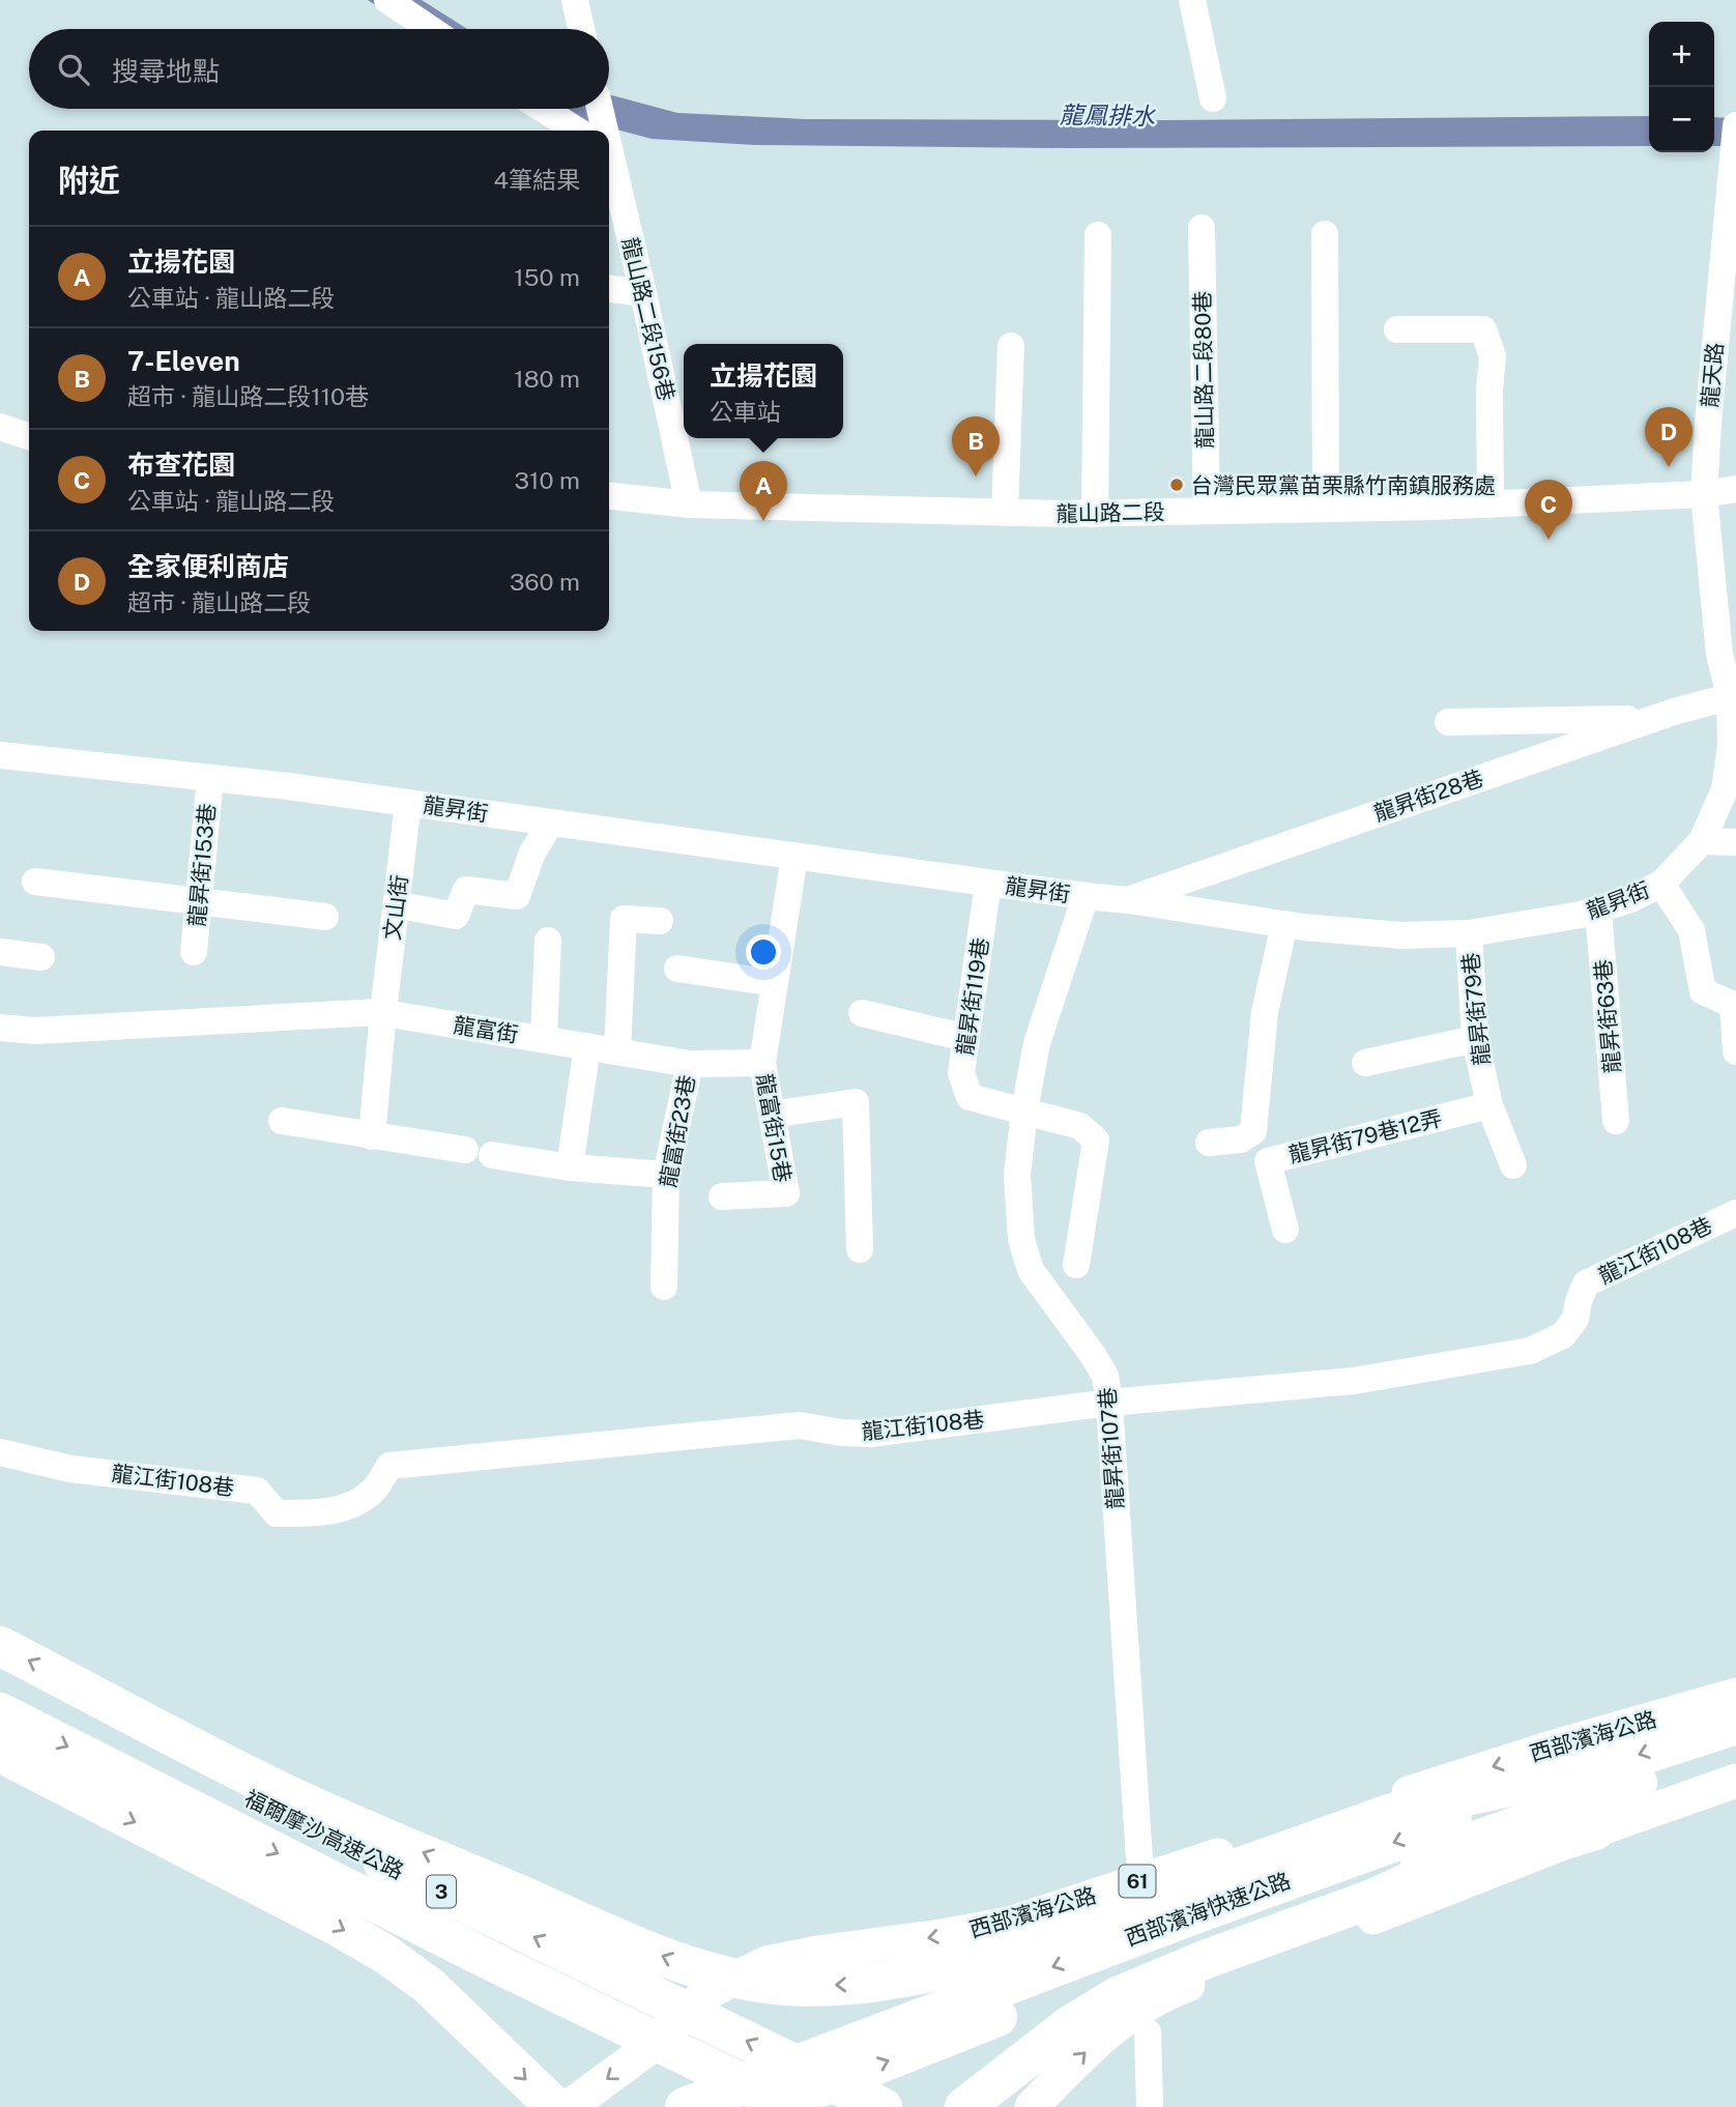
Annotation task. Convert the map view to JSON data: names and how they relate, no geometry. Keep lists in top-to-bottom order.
{
  "streets": {
    "highway": [
      "福爾摩沙高速公路",
      "61",
      "3",
      "西部濱海快速公路"
    ],
    "main road": ["西部濱海公路"],
    "street": [
      "龍山路二段156巷",
      "龍山路二段80巷",
      "龍天路",
      "龍山路二段",
      "龍昇街28巷",
      "龍昇街",
      "龍昇街153巷",
      "文山街",
      "龍昇街119巷",
      "龍昇街79巷",
      "龍昇街63巷",
      "龍富街",
      "龍富街15巷",
      "龍富街23巷",
      "龍昇街79巷12弄",
      "龍江街108巷",
      "龍昇街107巷"
    ]
  },
  "crossings": [
    ["龍山路二段156巷", "龍山路二段"],
    ["龍山路二段80巷", "龍山路二段"],
    ["龍天路", "龍山路二段"],
    ["龍天路", "龍昇街"],
    ["龍山路二段", "龍昇街"],
    ["龍昇街28巷", "龍昇街"],
    ["龍昇街", "龍昇街153巷"],
    ["龍昇街", "文山街"],
    ["龍昇街", "龍昇街119巷"],
    ["龍昇街", "龍昇街79巷"],
    ["龍昇街", "龍昇街63巷"],
    ["龍昇街", "龍昇街107巷"],
    ["文山街", "龍富街"],
    ["龍昇街119巷", "龍昇街107巷"],
    ["龍昇街79巷", "龍昇街79巷12弄"],
    ["龍富街", "龍富街15巷"],
    ["龍富街", "龍富街23巷"],
    ["龍江街108巷", "龍昇街107巷"],
    ["61", "西部濱海快速公路"]
  ],
  "water": ["龍鳳排水"],
  "places": ["台灣民眾黨苗栗縣竹南鎮服務處"],
  "page": {
    "map_buttons": ["+", "−"],
    "search": "搜尋地點",
    "heading": ["附近", "4筆結果"],
    "list": [
      {
        "mark": "A",
        "name": "立揚花園",
        "note": "公車站 · 龍山路二段",
        "value": "150 m"
      },
      {
        "mark": "B",
        "name": "7-Eleven",
        "note": "超市 · 龍山路二段110巷",
        "value": "180 m"
      },
      {
        "mark": "C",
        "name": "布查花園",
        "note": "公車站 · 龍山路二段",
        "value": "310 m"
      },
      {
        "mark": "D",
        "name": "全家便利商店",
        "note": "超市 · 龍山路二段",
        "value": "360 m"
      }
    ],
    "popup": ["立揚花園", "公車站"],
    "pins": [
      "D",
      "B",
      "A",
      "C"
    ]
  }
}
